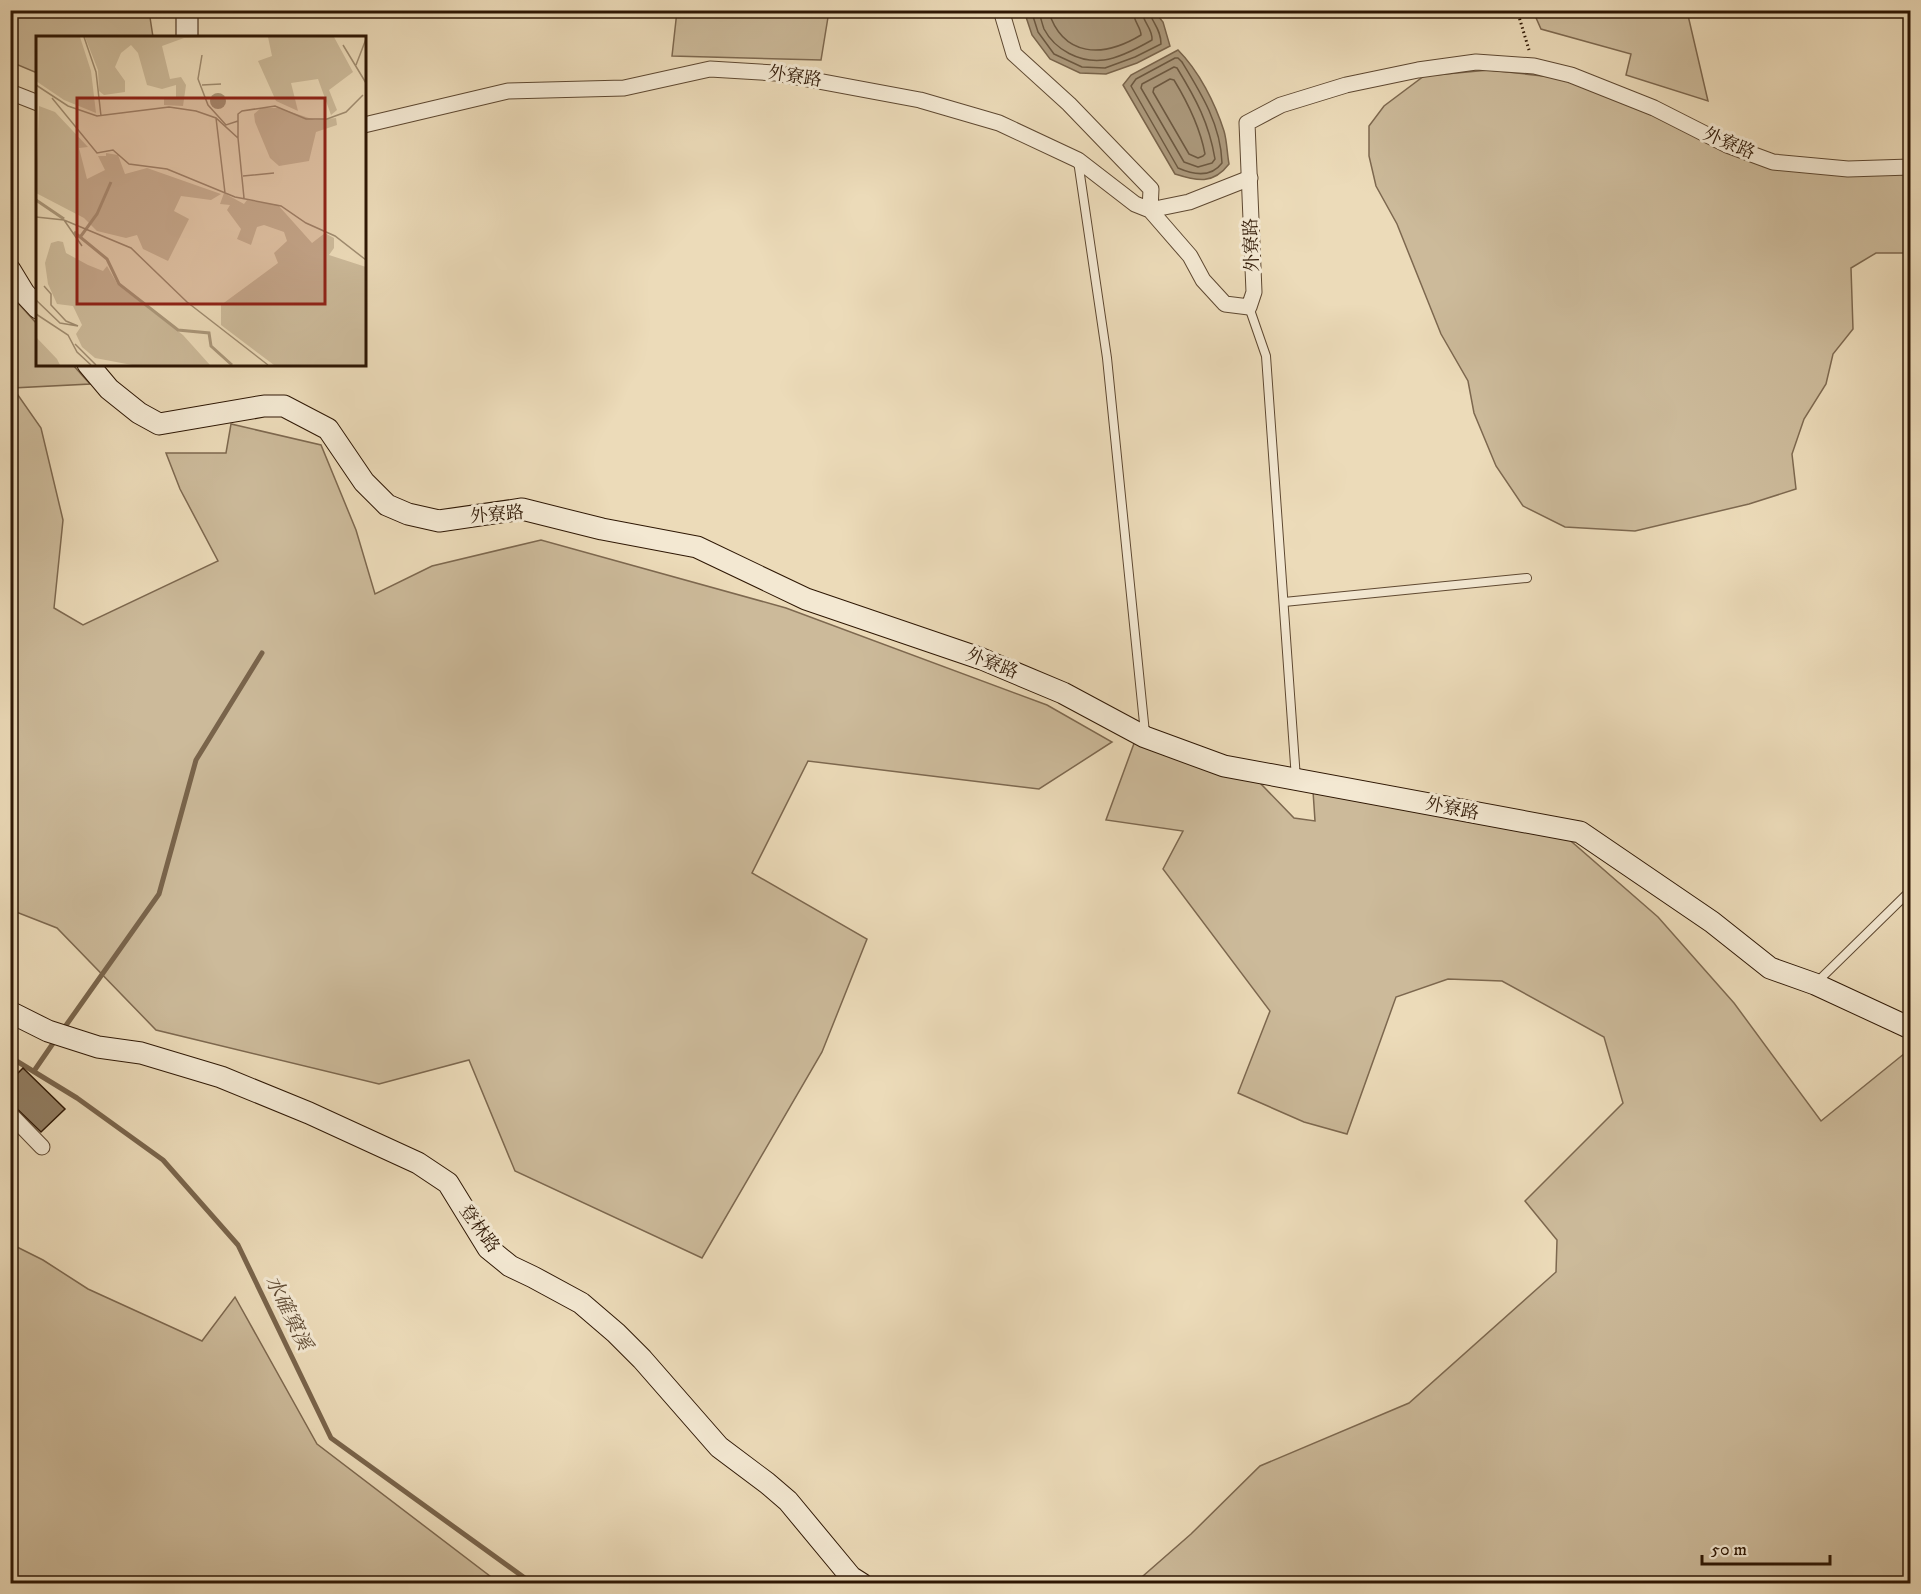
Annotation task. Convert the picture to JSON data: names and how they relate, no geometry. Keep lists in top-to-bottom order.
{
  "streets": {
    "street": ["外寮路", "登林路"]
  },
  "water": ["水確窠溪"],
  "scale_bar": "50 m"
}
